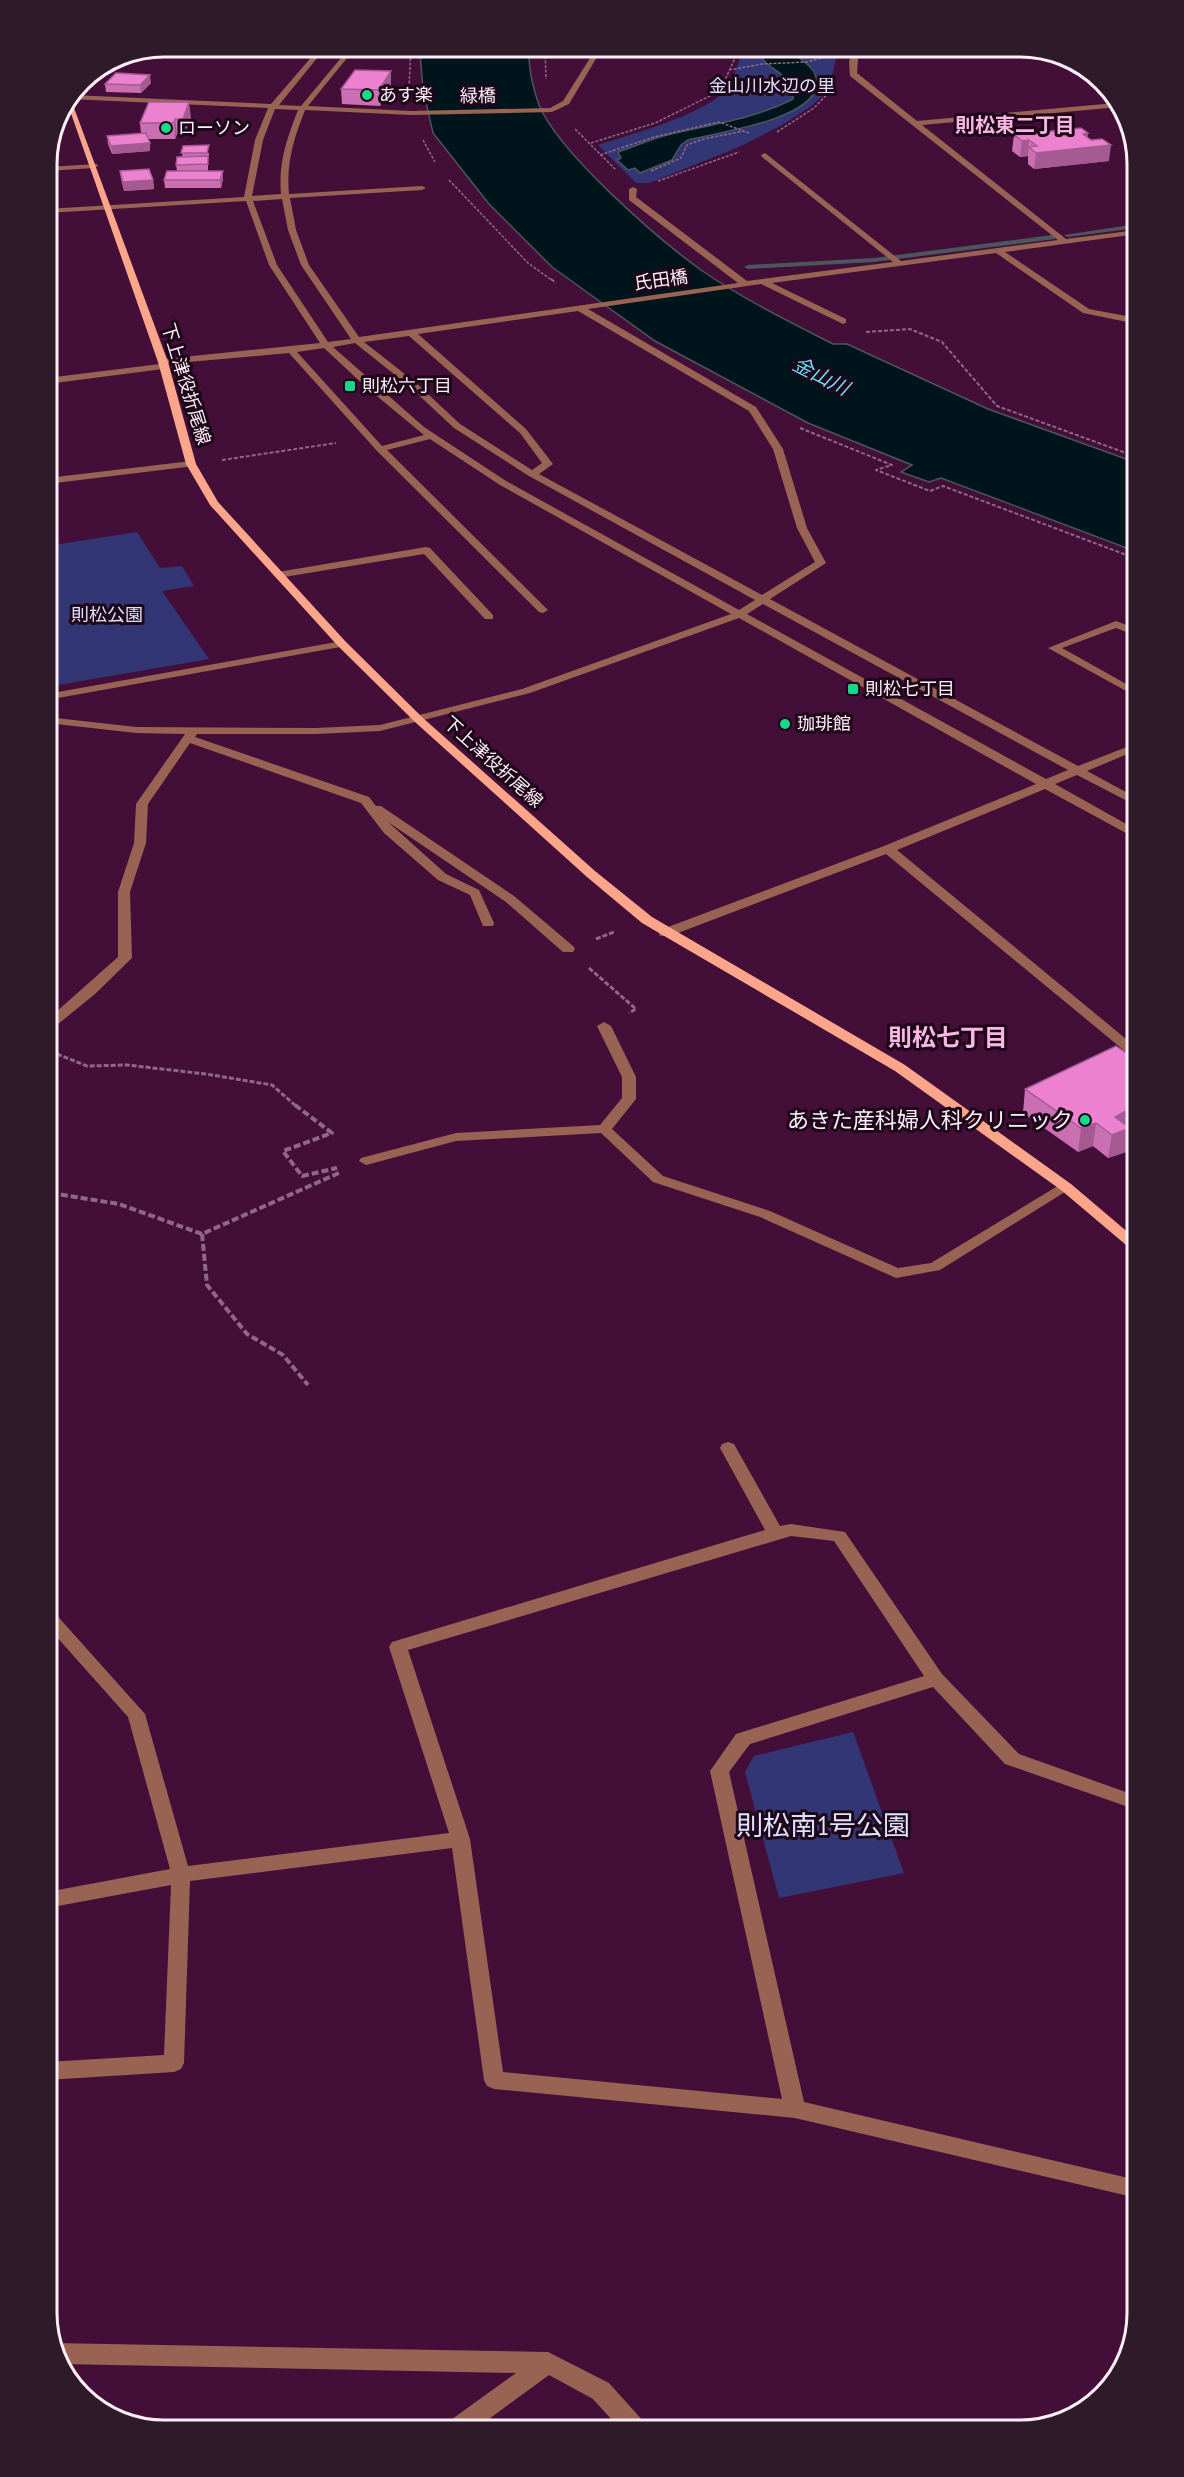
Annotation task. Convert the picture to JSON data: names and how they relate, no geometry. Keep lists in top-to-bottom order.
{
  "streets": {
    "main road": ["下上津役折尾線"],
    "street": ["緑橋", "氏田橋"]
  },
  "crossings": [
    ["氏田橋", "下上津役折尾線"]
  ],
  "districts": ["則松東二丁目", "則松七丁目"],
  "water": ["金山川"],
  "parks": ["金山川水辺の里", "則松公園", "則松南1号公園"],
  "places": {
    "other": [
      "あす楽",
      "ローソン",
      "珈琲館",
      "あきた産科婦人科クリニック"
    ],
    "transit": ["則松六丁目", "則松七丁目"]
  }
}
